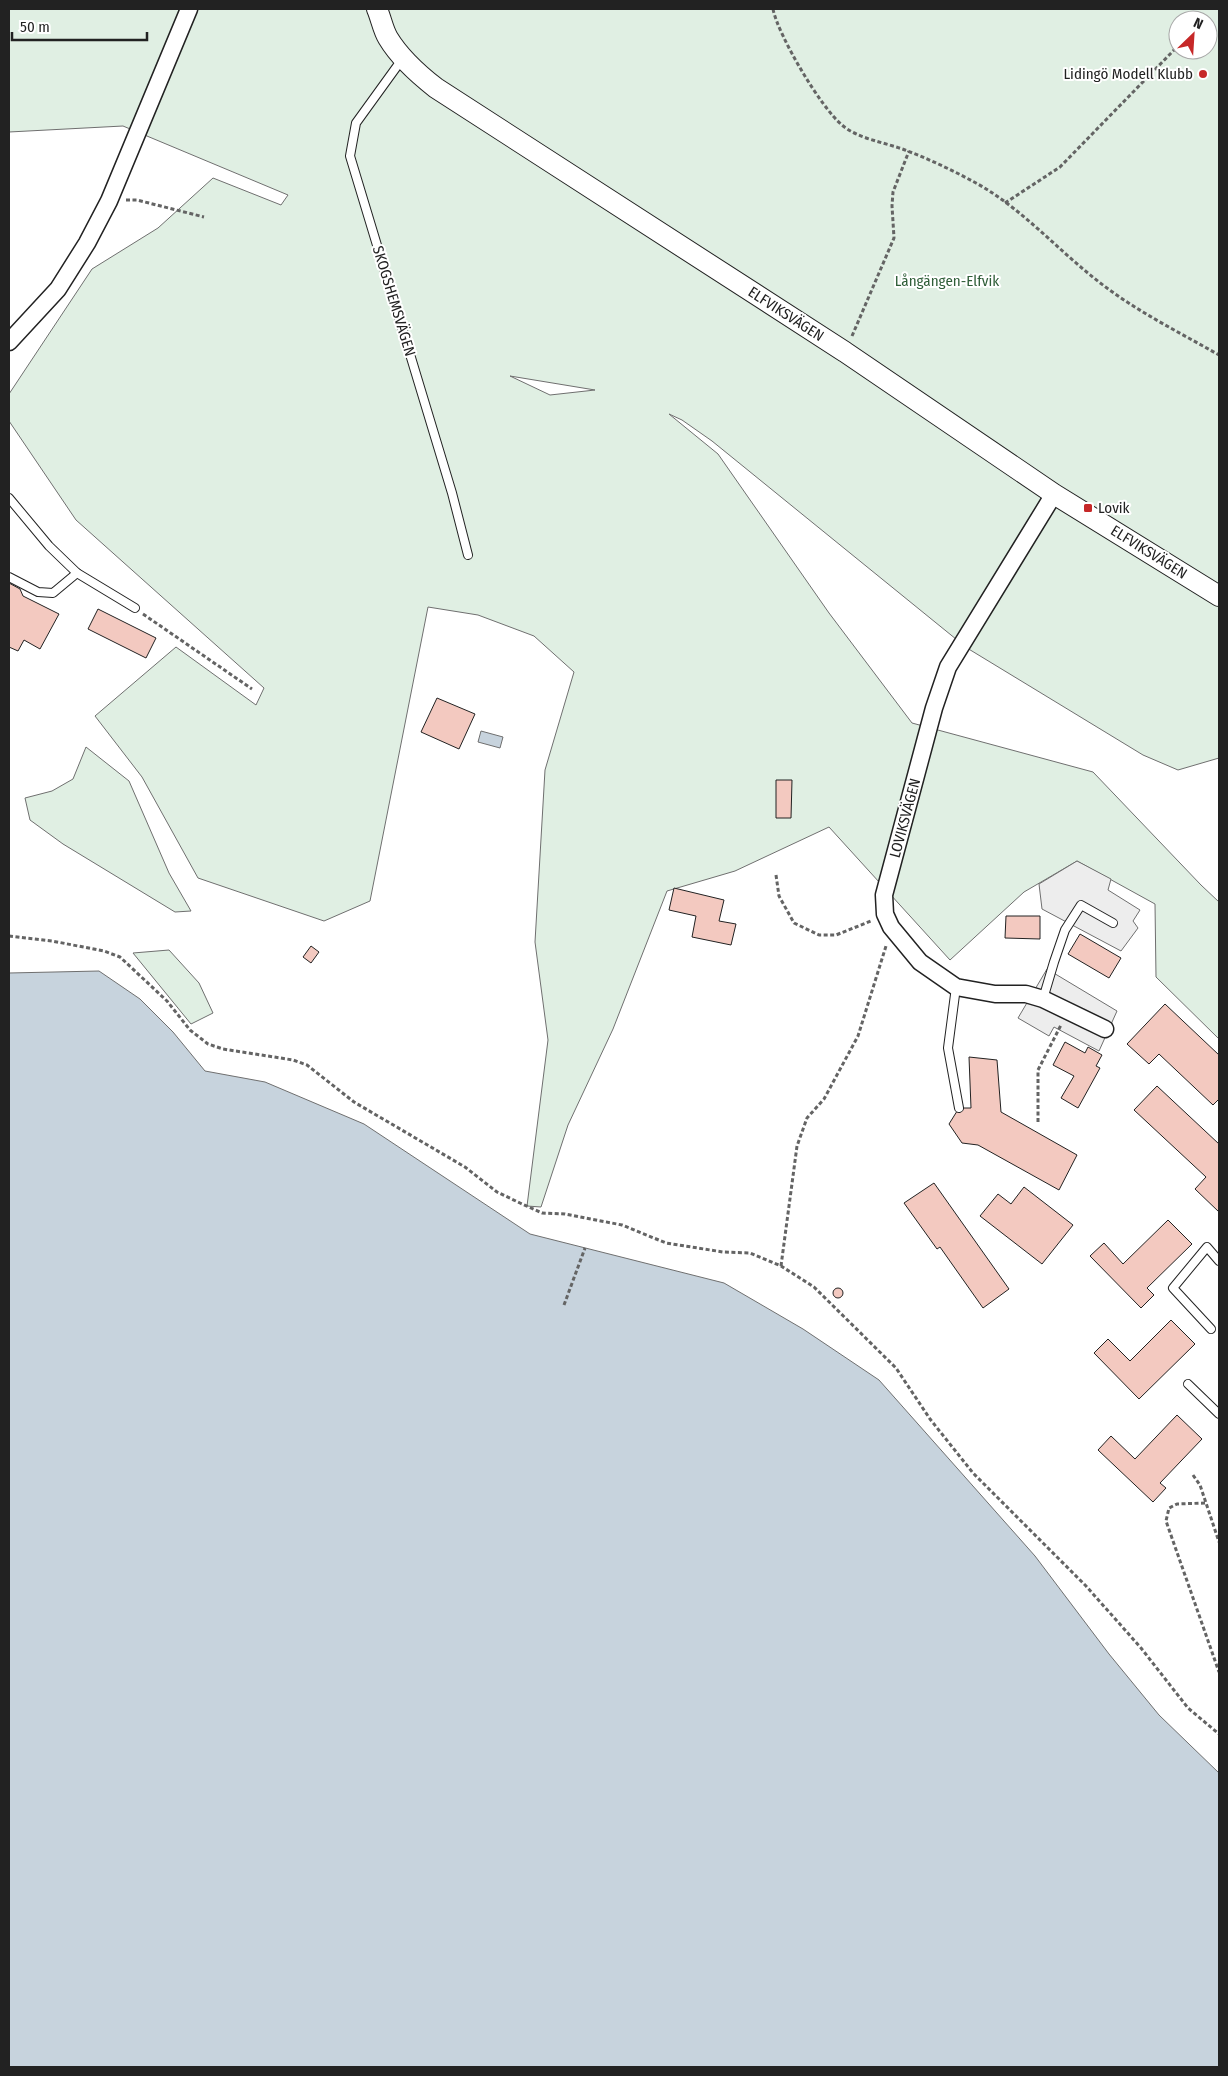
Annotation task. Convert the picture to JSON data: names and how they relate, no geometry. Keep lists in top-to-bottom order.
{
  "streets": {
    "street": ["ELFVIKSVÄGEN", "LOVIKSVÄGEN"],
    "lane": ["SKOGSHEMSVÄGEN"]
  },
  "crossings": [
    ["SKOGSHEMSVÄGEN", "ELFVIKSVÄGEN"],
    ["ELFVIKSVÄGEN", "LOVIKSVÄGEN"]
  ],
  "parks": ["Långängen-Elfvik"],
  "places": {
    "other": ["Lidingö Modell Klubb"],
    "transit": ["Lovik"]
  },
  "scale_bar": "50 m",
  "north": "top right"
}
